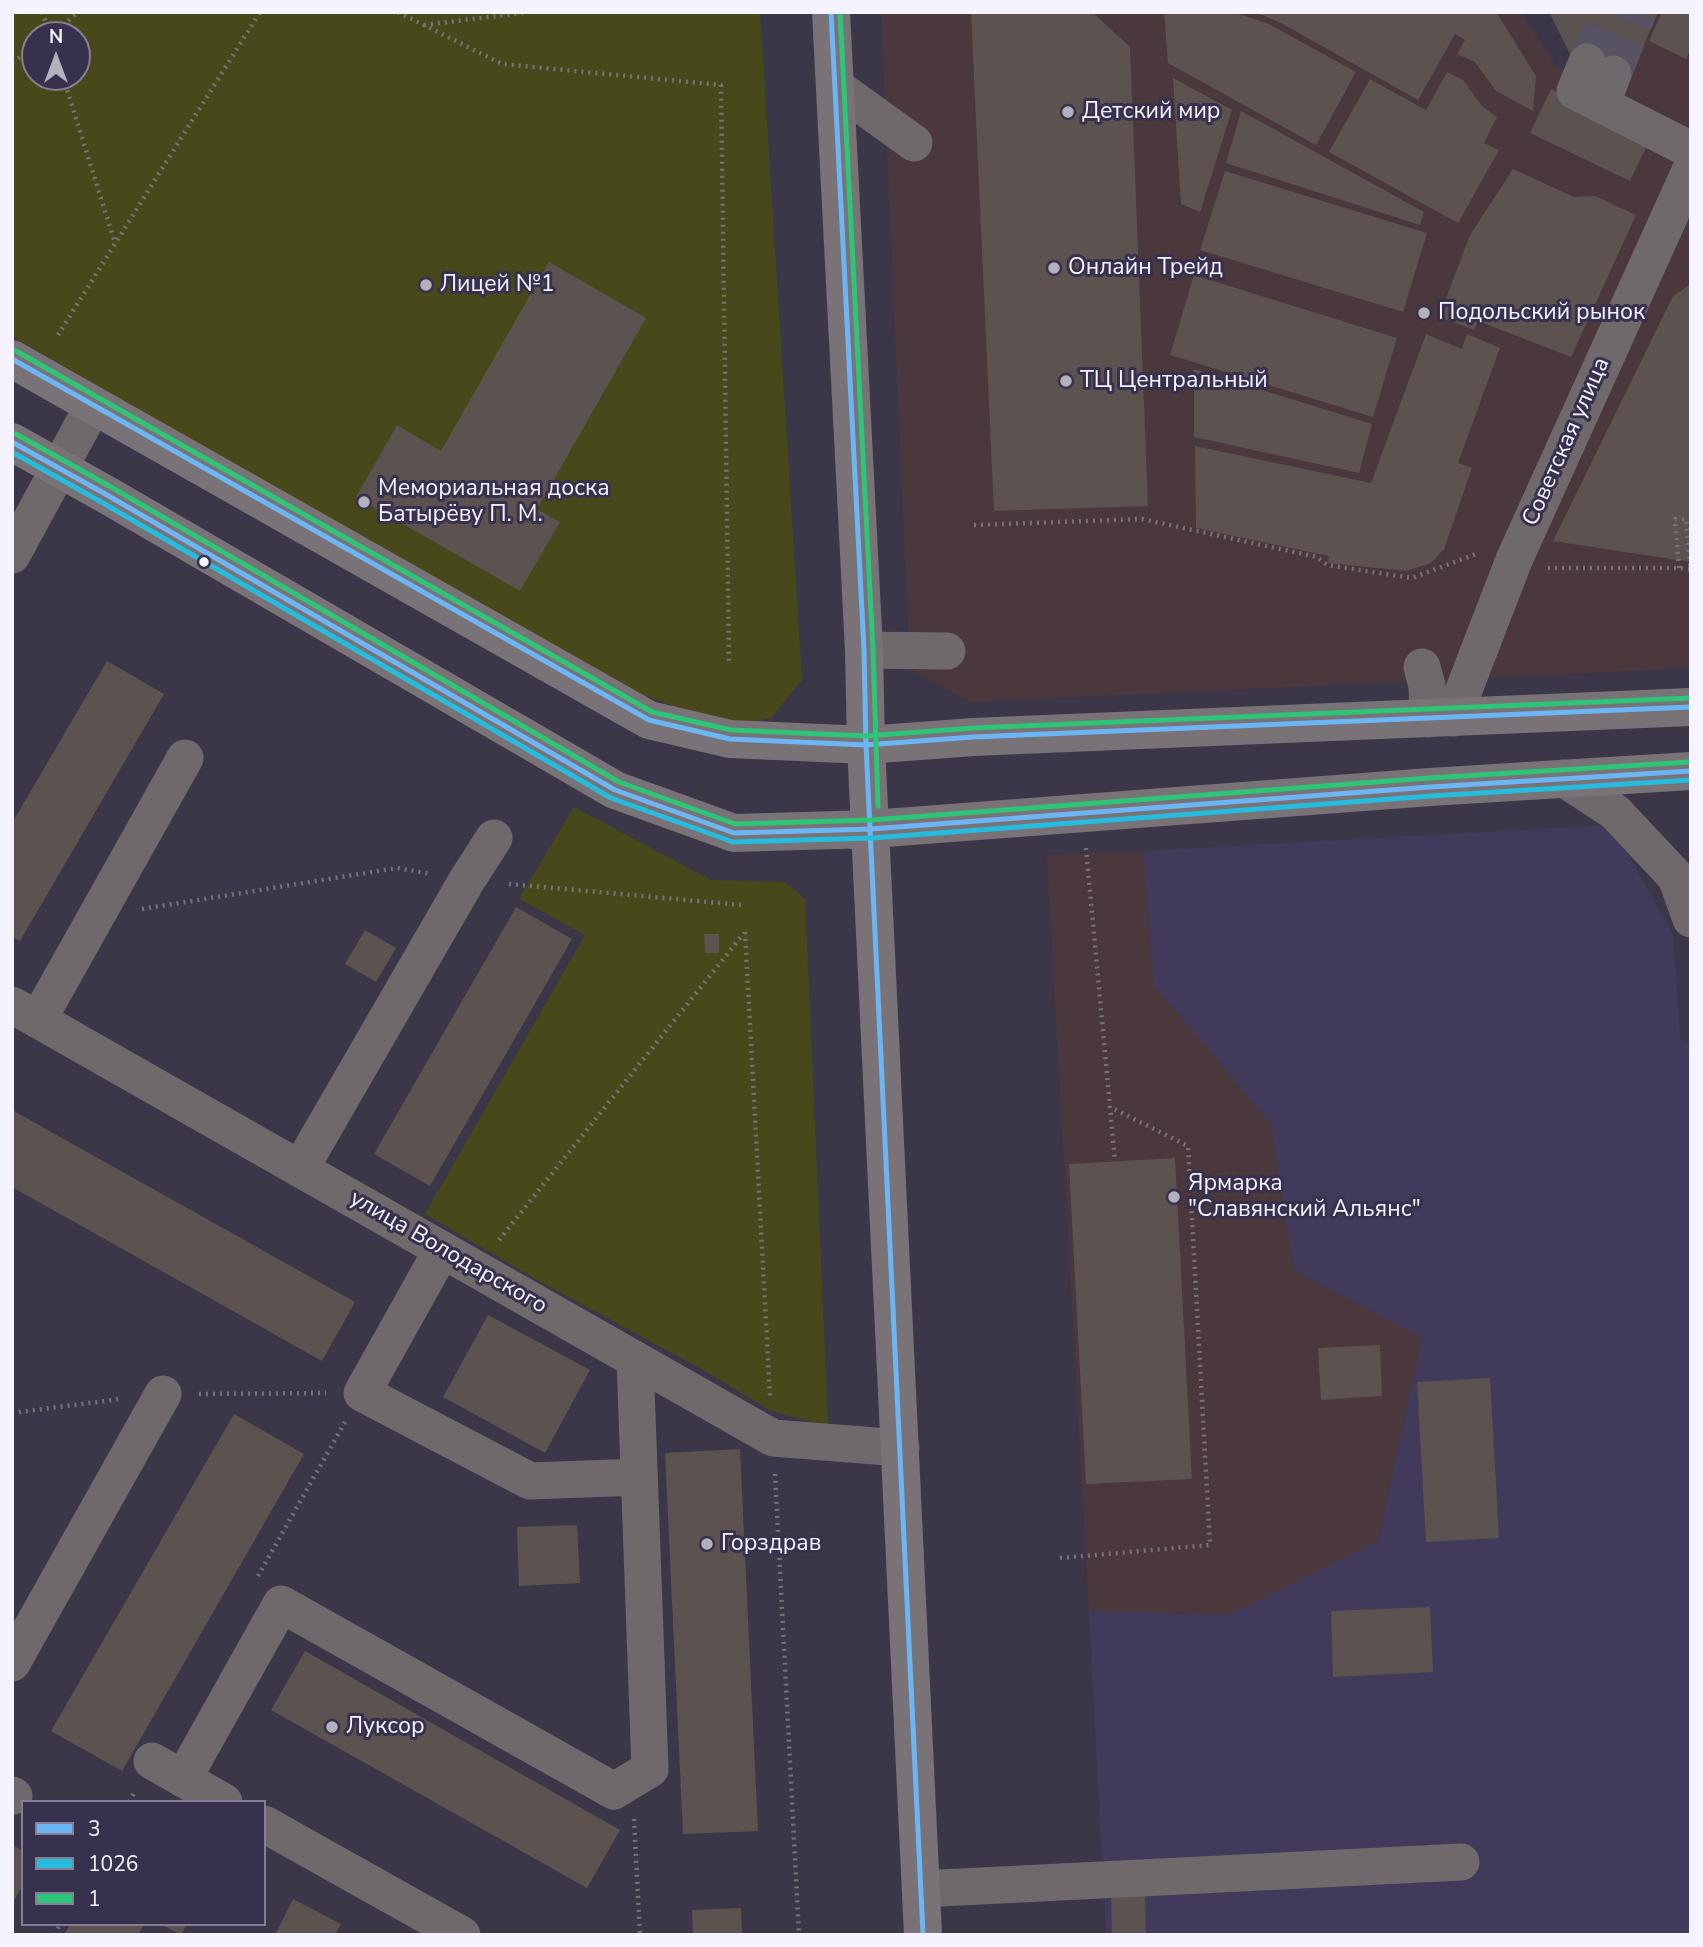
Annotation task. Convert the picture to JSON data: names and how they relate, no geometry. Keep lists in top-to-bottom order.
{
  "streets": {
    "street": ["Советская улица", "улица Володарского"]
  },
  "places": [
    "Детский мир",
    "Онлайн Трейд",
    "Лицeй №1",
    "Подольский рынок",
    "ТЦ Центральный",
    "Мемориальная доска Батырёву П. М.",
    "Ярмарка \"Славянский Альянс\"",
    "Горздрав",
    "Луксор"
  ],
  "lines": ["transit line 3", "transit line 1", "transit line 1026"],
  "legend": ["3", "1026", "1"],
  "north": "top"
}
